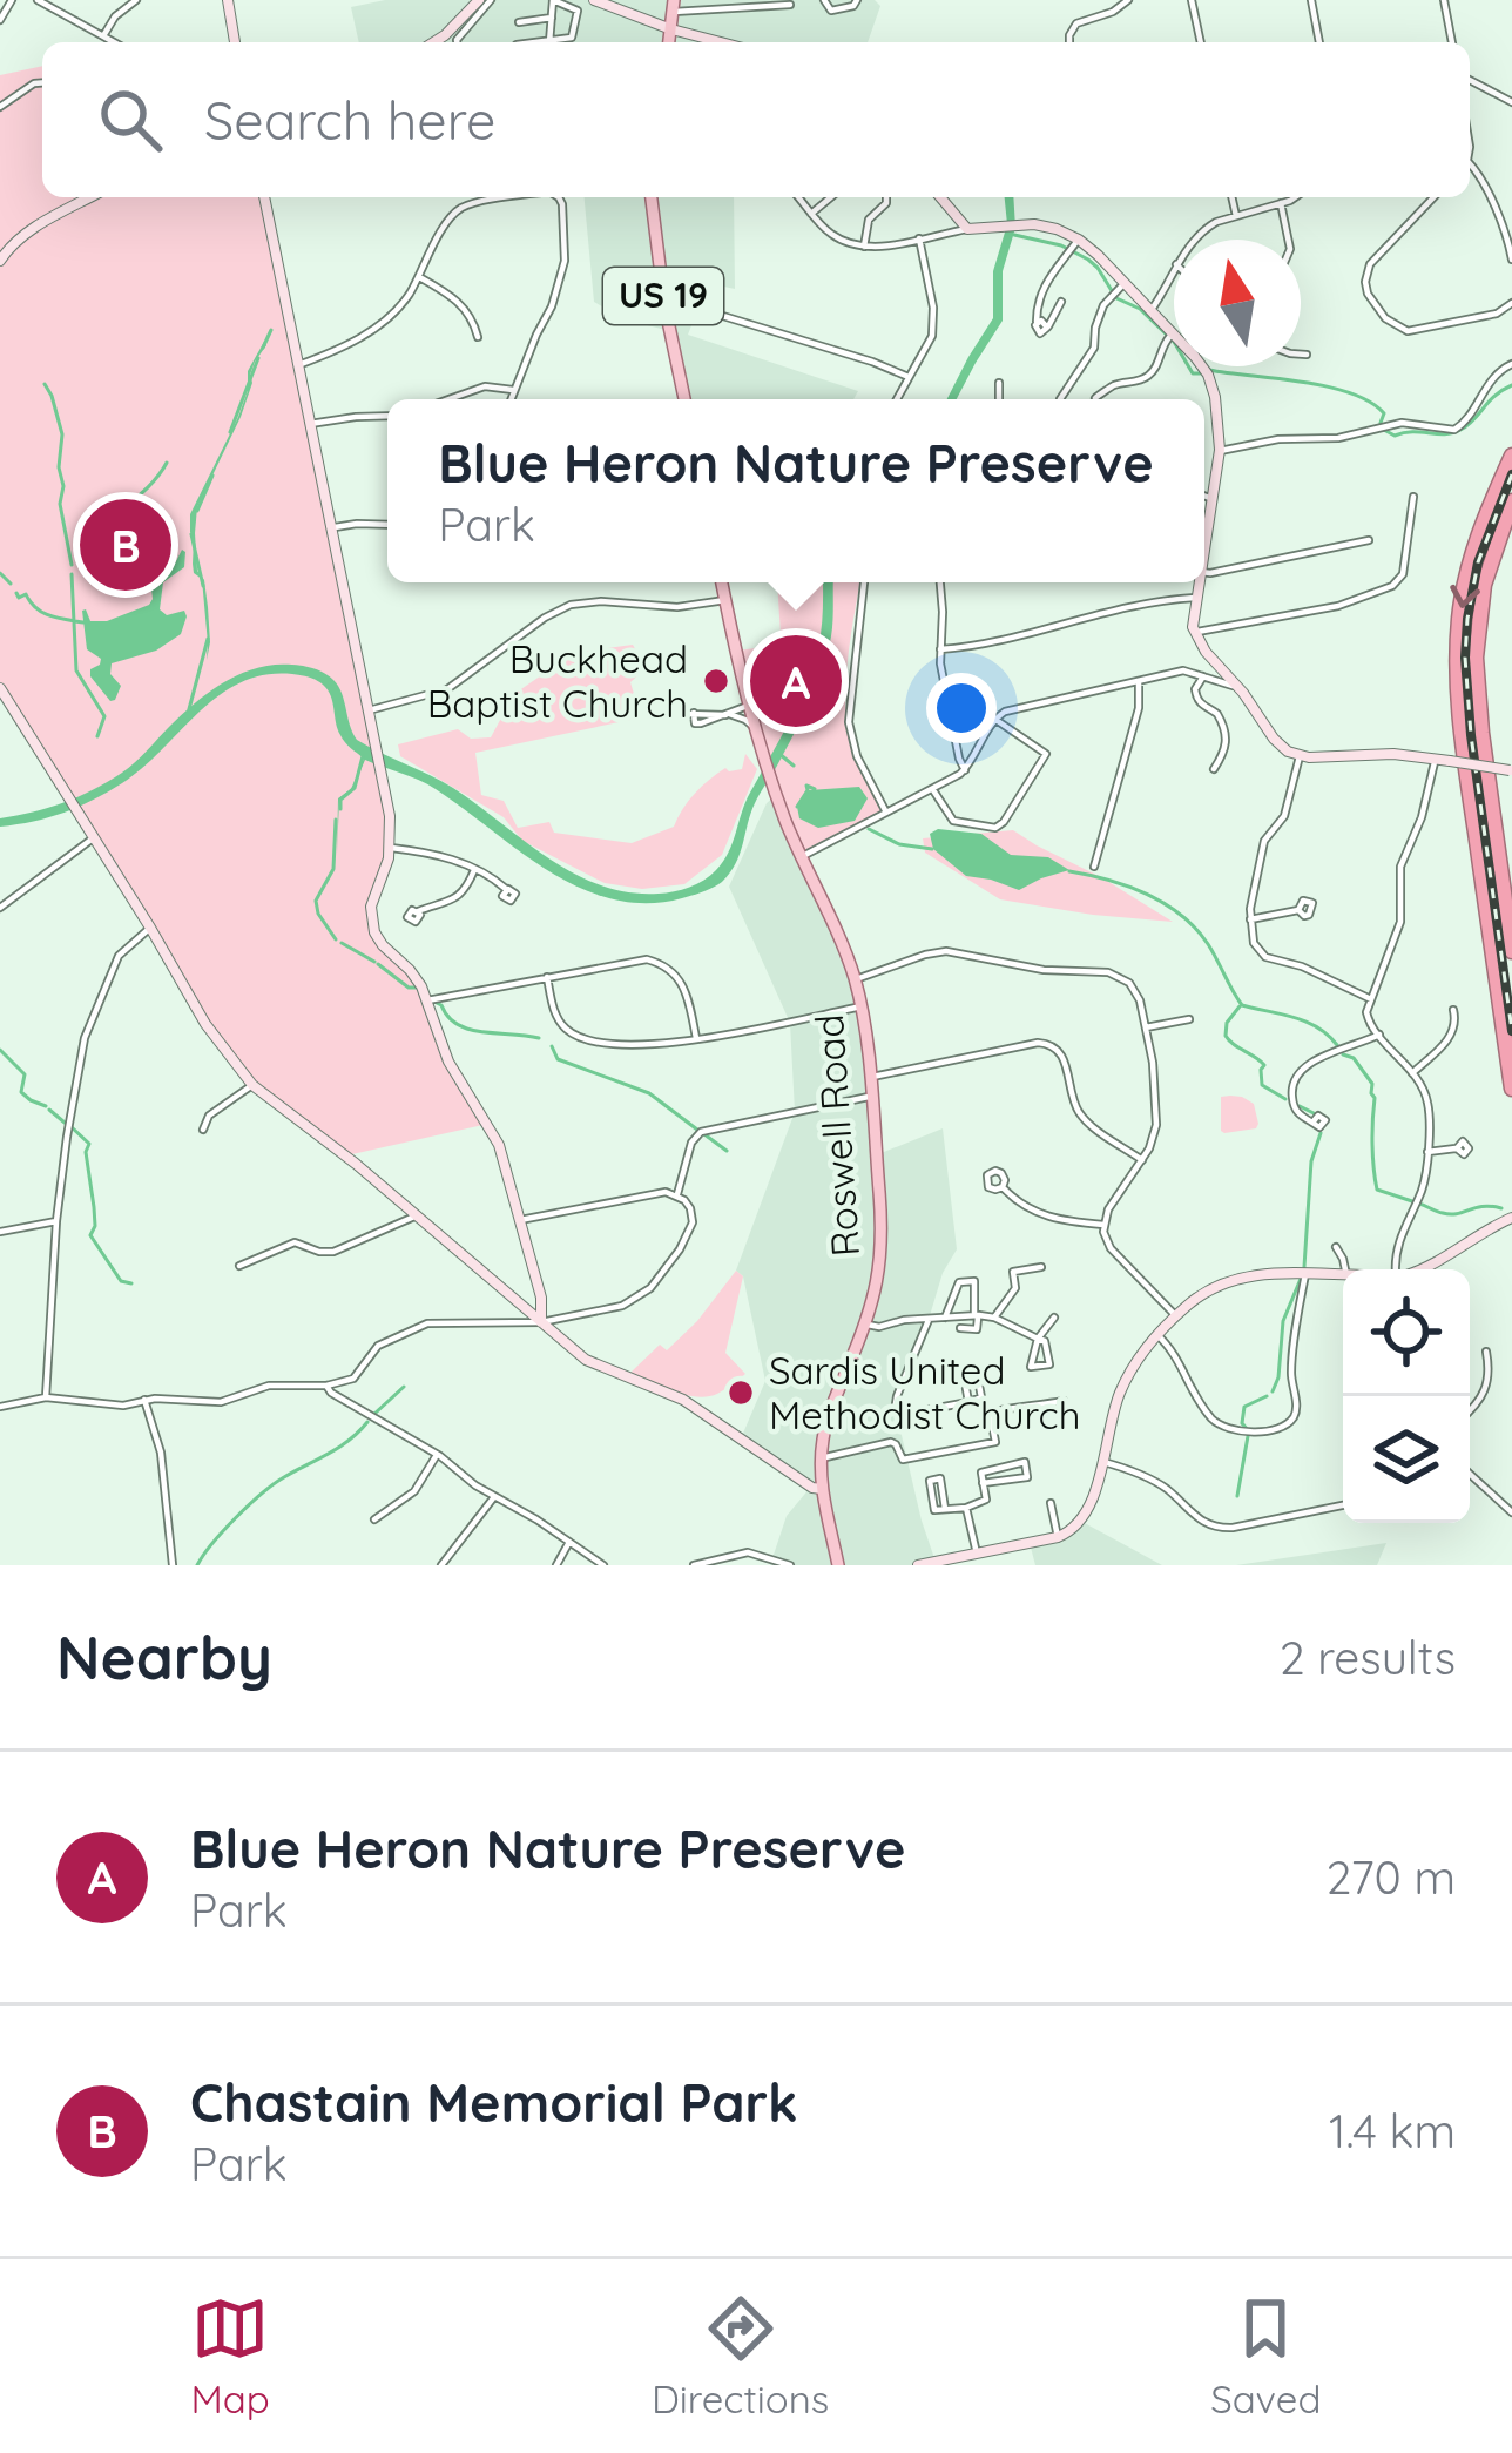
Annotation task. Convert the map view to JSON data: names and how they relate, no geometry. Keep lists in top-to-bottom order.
{
  "streets": {
    "main road": ["US 19", "Roswell Road"]
  },
  "places": ["Buckhead Baptist Church", "Sardis United Methodist Church"],
  "north": "top",
  "page": {
    "search": "Search here",
    "popup": ["Blue Heron Nature Preserve", "Park"],
    "pins": ["B", "A"],
    "heading": ["Nearby", "2 results"],
    "list": [
      {
        "mark": "A",
        "name": "Blue Heron Nature Preserve",
        "note": "Park",
        "value": "270 m"
      },
      {
        "mark": "B",
        "name": "Chastain Memorial Park",
        "note": "Park",
        "value": "1.4 km"
      }
    ],
    "nav": ["Map", "Directions", "Saved"]
  }
}
